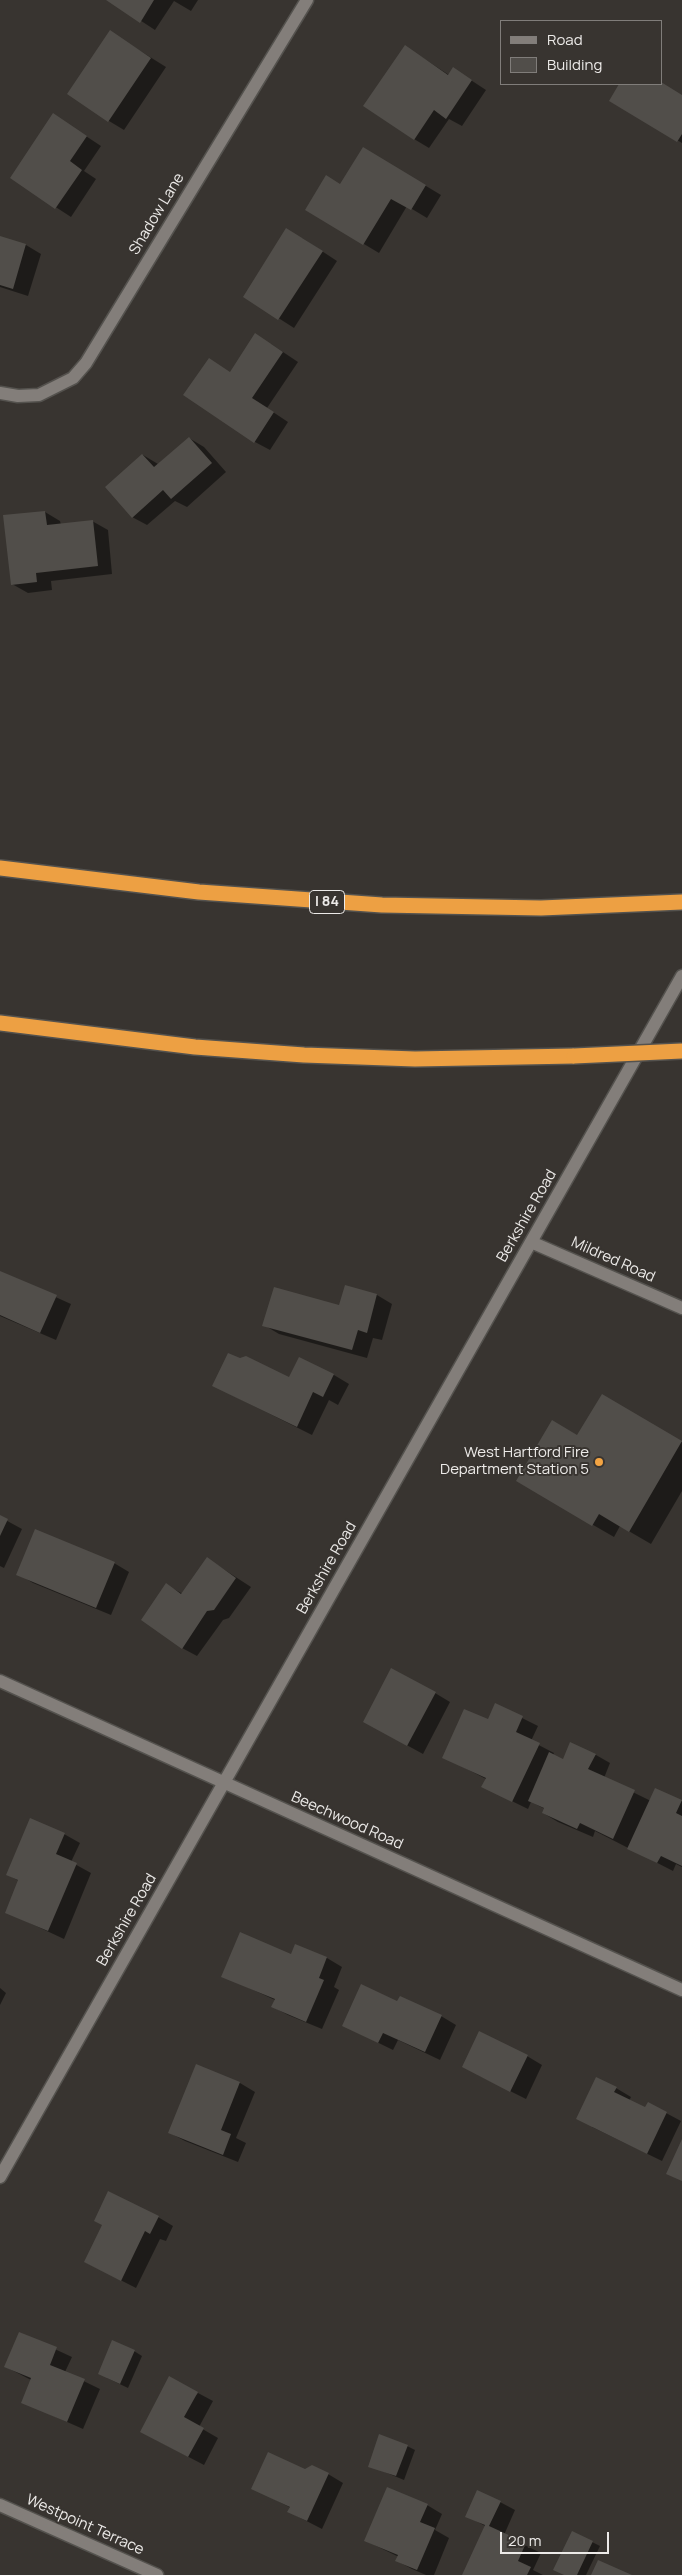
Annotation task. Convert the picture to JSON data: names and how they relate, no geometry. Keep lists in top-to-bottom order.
{
  "streets": {
    "highway": ["I 84"],
    "street": [
      "Shadow Lane",
      "Berkshire Road",
      "Mildred Road",
      "Beechwood Road",
      "Westpoint Terrace"
    ]
  },
  "crossings": [
    ["Berkshire Road", "Mildred Road"],
    ["Berkshire Road", "Beechwood Road"]
  ],
  "places": ["West Hartford Fire Department Station 5"],
  "legend": ["Road", "Building"],
  "scale_bar": "20 m"
}
